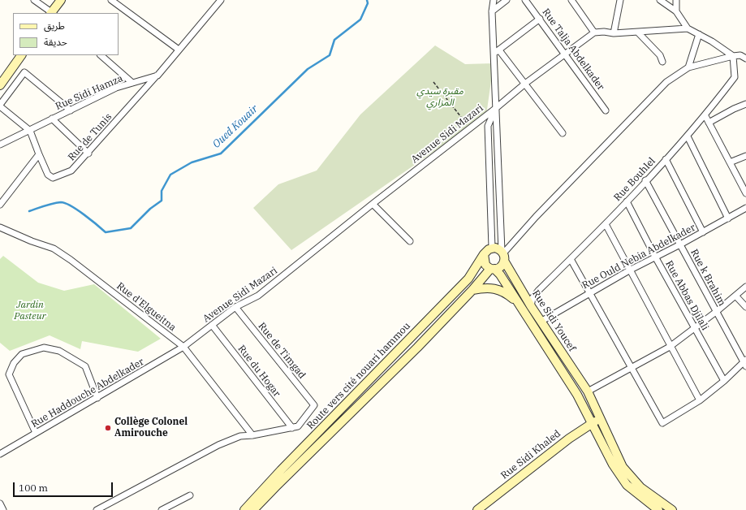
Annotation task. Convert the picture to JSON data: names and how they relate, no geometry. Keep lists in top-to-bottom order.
{
  "streets": {
    "main road": ["Rue Sidi Youcef", "Route vers cité nouari hammou", "Rue Sidi Khaled"],
    "street": [
      "Rue Talja Abdelkader",
      "Rue Sidi Hamza",
      "Avenue Sidi Mazari",
      "Rue de Tunis",
      "Rue Bouhlel",
      "Rue Ould Nebia Abdelkader",
      "Rue k Brahim",
      "Rue Abbas Djilali",
      "Rue d'Elgueitna",
      "Rue de Timgad",
      "Rue du Hogar",
      "Rue Haddouche Abdelkader"
    ]
  },
  "crossings": [
    ["Rue Talja Abdelkader", "Avenue Sidi Mazari"],
    ["Rue Sidi Hamza", "Rue de Tunis"],
    ["Avenue Sidi Mazari", "Rue d'Elgueitna"],
    ["Avenue Sidi Mazari", "Rue de Timgad"],
    ["Avenue Sidi Mazari", "Rue du Hogar"],
    ["Avenue Sidi Mazari", "Rue Haddouche Abdelkader"],
    ["Rue Bouhlel", "Rue k Brahim"],
    ["Rue Bouhlel", "Rue Abbas Djilali"],
    ["Rue Bouhlel", "Rue Sidi Youcef"],
    ["Rue Ould Nebia Abdelkader", "Rue k Brahim"],
    ["Rue Ould Nebia Abdelkader", "Rue Abbas Djilali"],
    ["Rue Ould Nebia Abdelkader", "Rue Sidi Youcef"],
    ["Rue d'Elgueitna", "Rue Haddouche Abdelkader"],
    ["Rue Sidi Youcef", "Route vers cité nouari hammou"],
    ["Rue Sidi Youcef", "Rue Sidi Khaled"],
    ["Rue de Timgad", "Rue du Hogar"]
  ],
  "water": ["Oued Kouair"],
  "parks": ["مقبرة سيدي المزاري", "Jardin Pasteur"],
  "places": ["Collège Colonel Amirouche"],
  "legend": ["طريق", "حديقة"],
  "scale_bar": "100 m"
}
